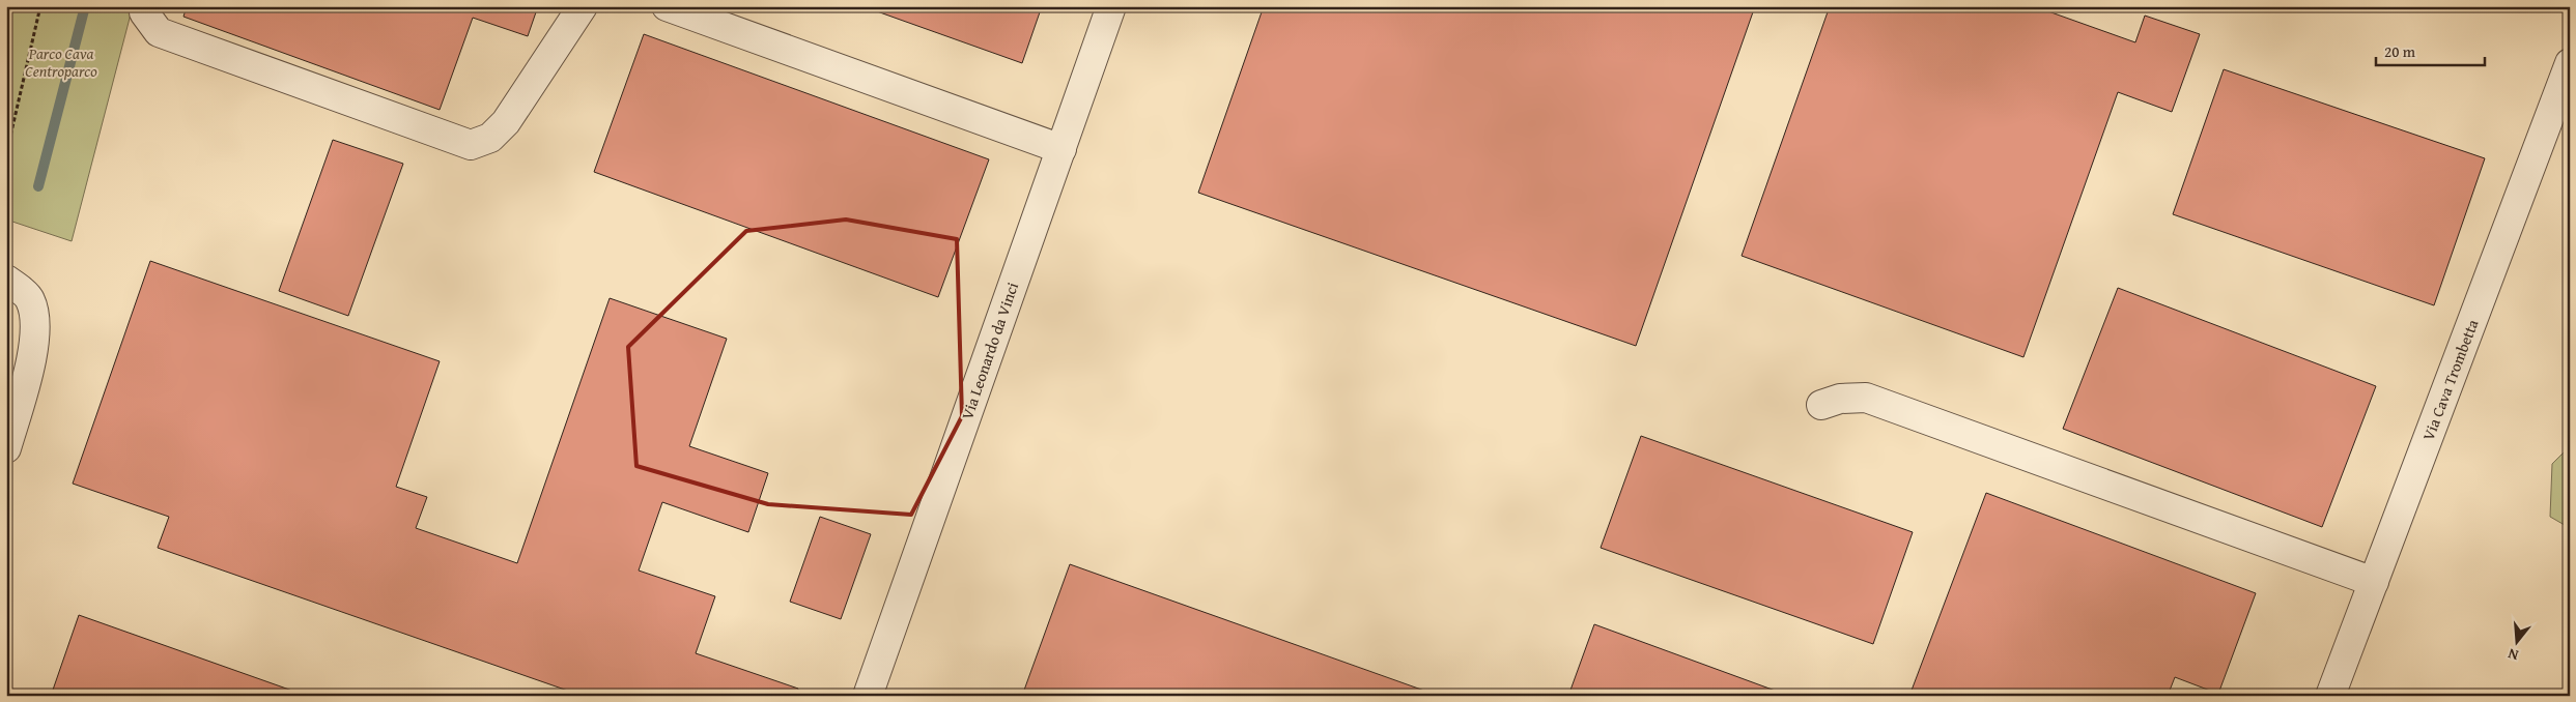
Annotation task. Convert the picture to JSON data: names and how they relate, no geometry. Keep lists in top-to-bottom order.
{
  "streets": {
    "street": ["Via Leonardo da Vinci", "Via Cava Trombetta"]
  },
  "parks": ["Parco Cava Centroparco"],
  "scale_bar": "20 m",
  "north": "bottom"
}
